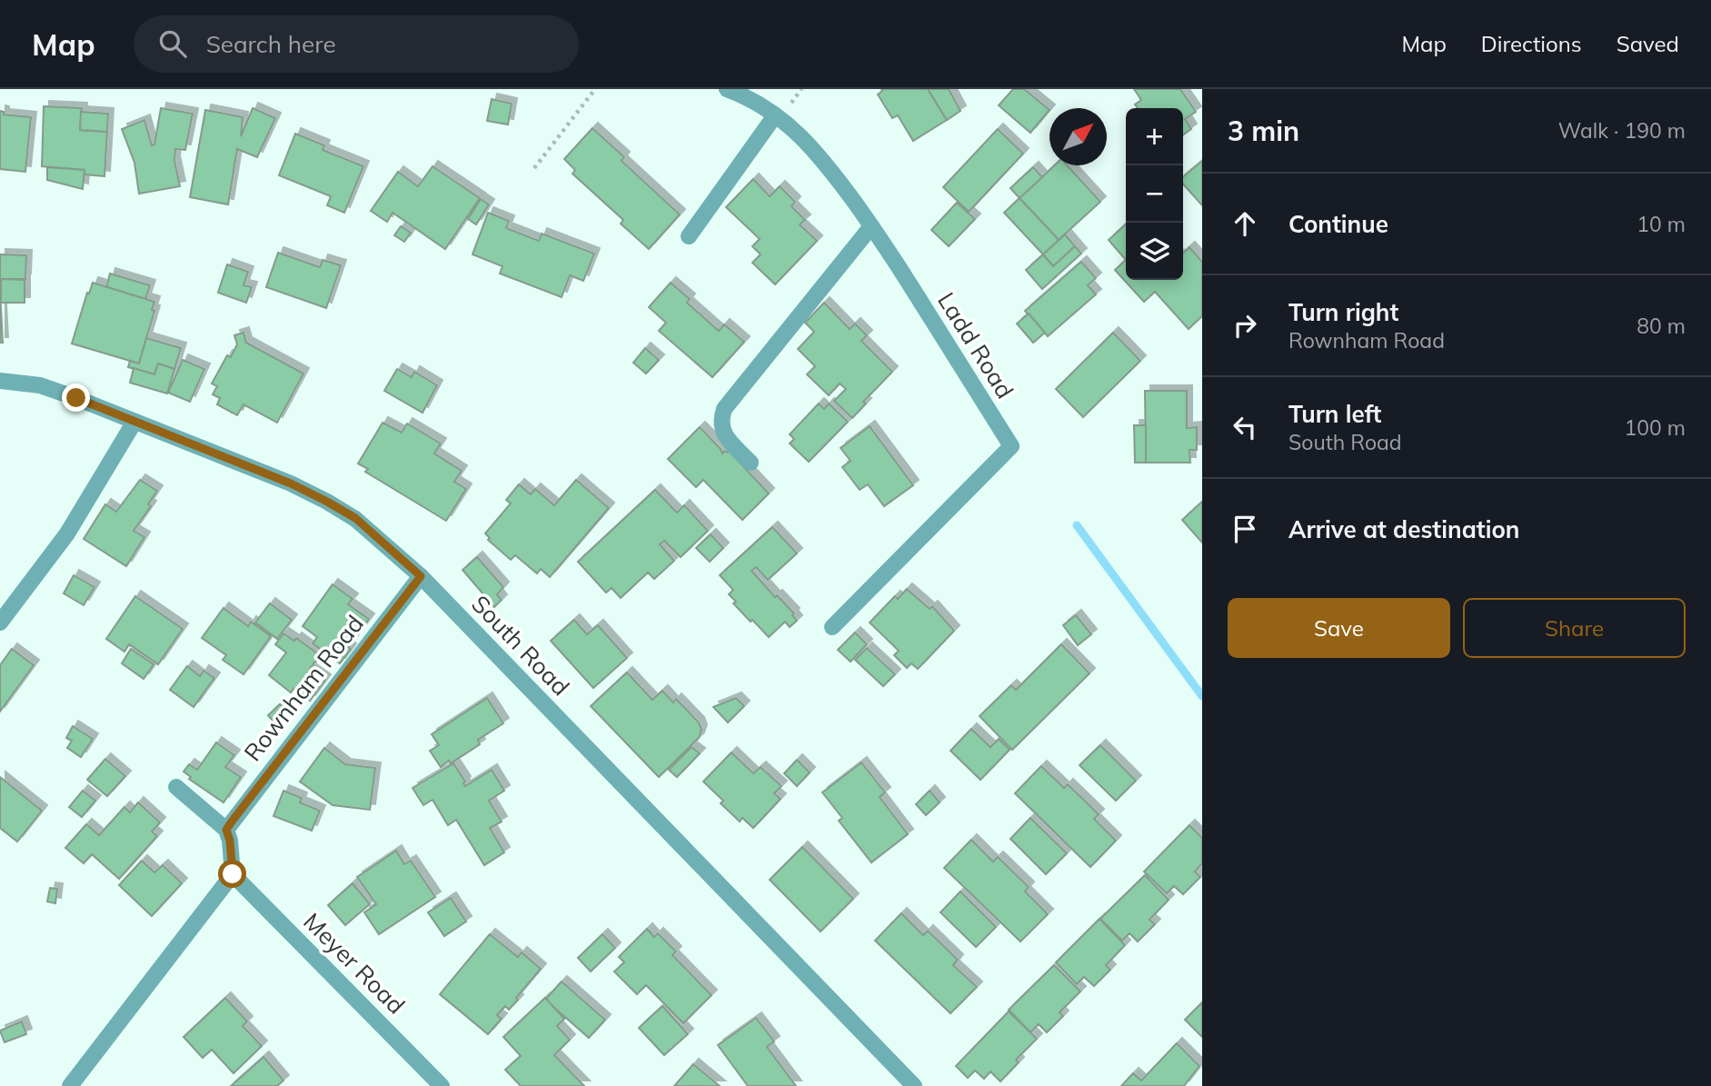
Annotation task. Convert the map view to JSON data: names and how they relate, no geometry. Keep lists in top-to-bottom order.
{
  "streets": {
    "street": [
      "Ladd Road",
      "South Road",
      "Rownham Road",
      "Meyer Road"
    ]
  },
  "crossings": [
    ["South Road", "Rownham Road"]
  ],
  "north": "top right",
  "page": {
    "header": "Map",
    "search": "Search here",
    "nav": ["Map", "Directions", "Saved"],
    "heading": ["3 min", "Walk · 190 m"],
    "map_buttons": ["+", "−"],
    "list": [
      ["Continue", "10 m"],
      ["Turn right", "Rownham Road", "80 m"],
      ["Turn left", "South Road", "100 m"],
      "Arrive at destination"
    ],
    "buttons": ["Save", "Share"]
  }
}
